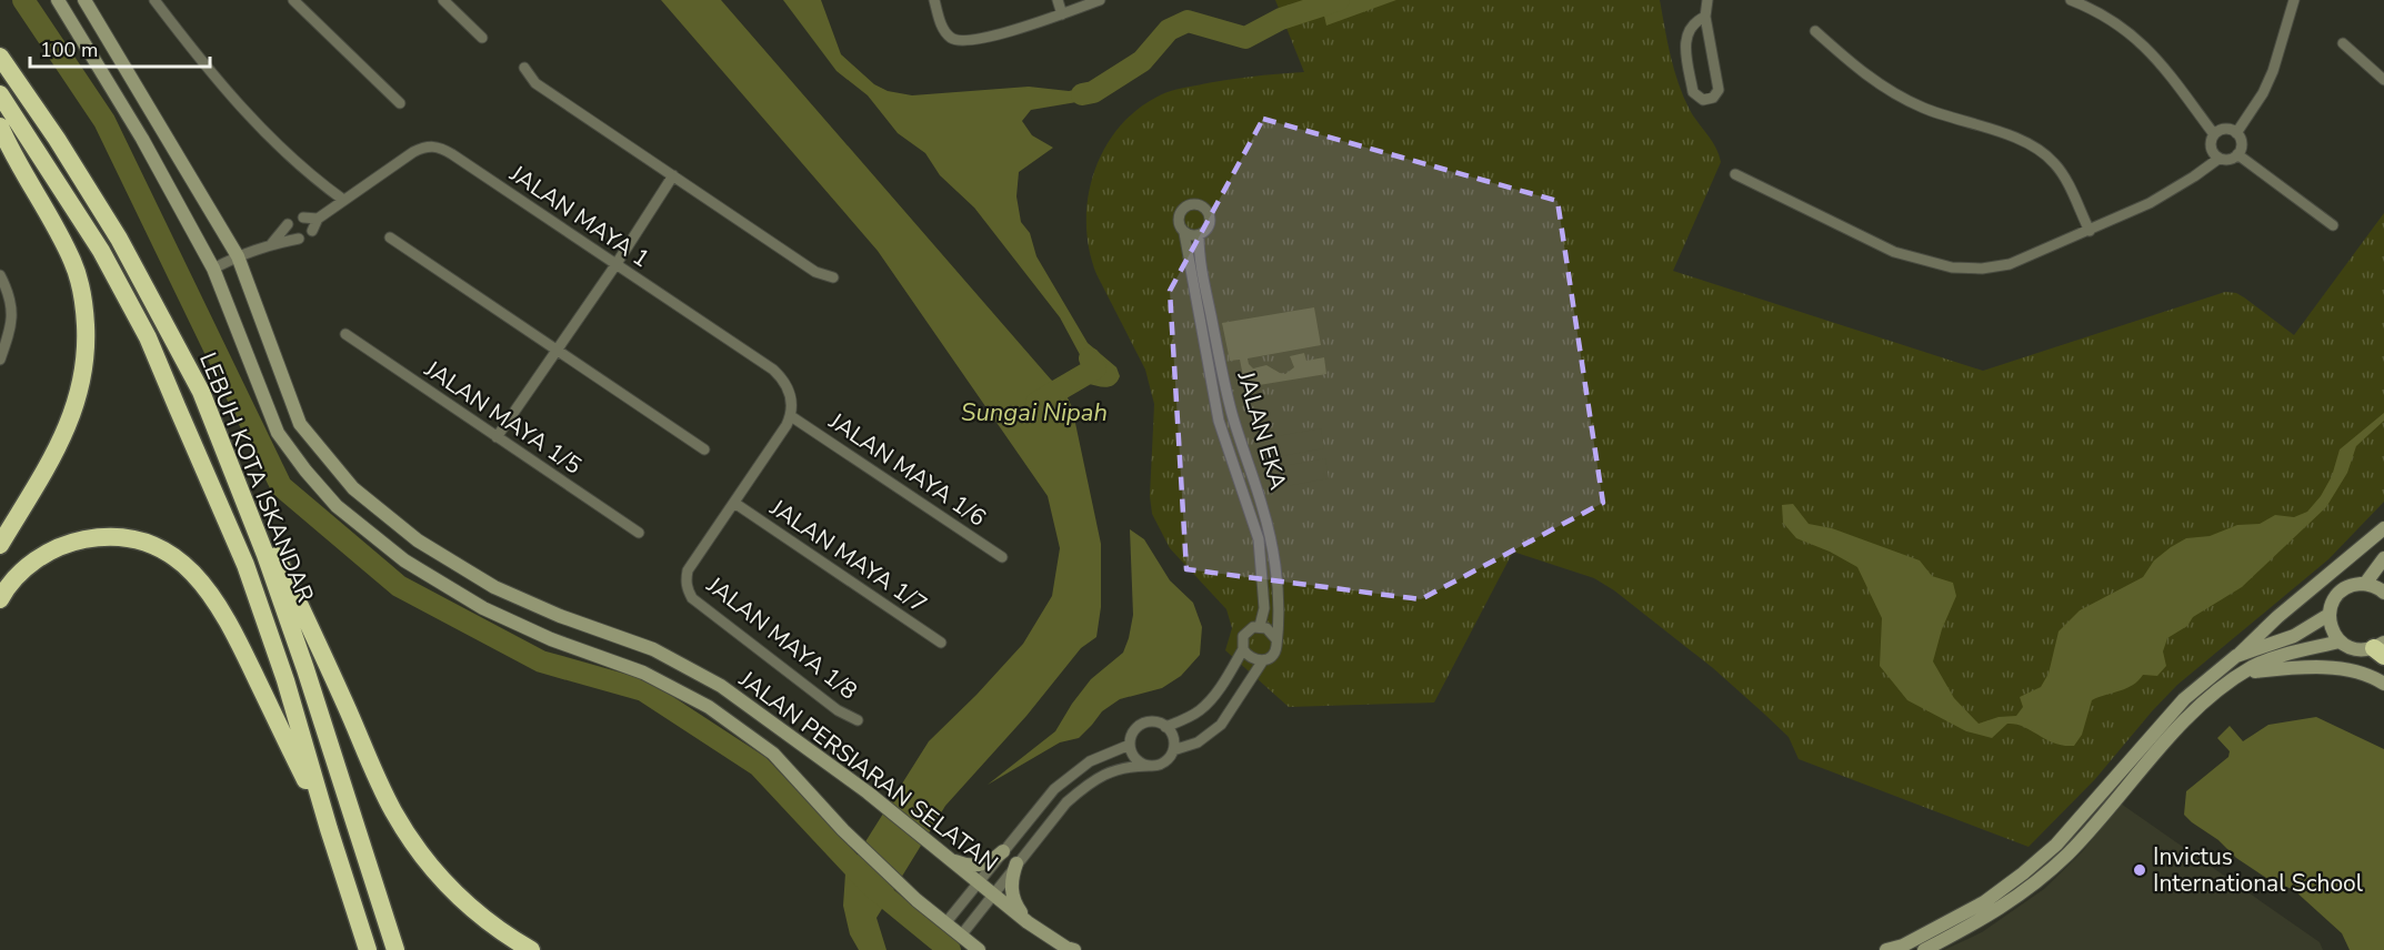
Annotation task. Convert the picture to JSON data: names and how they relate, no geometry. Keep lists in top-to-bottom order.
{
  "streets": {
    "highway": ["LEBUH KOTA ISKANDAR"],
    "street": [
      "JALAN MAYA 1",
      "JALAN MAYA 1/5",
      "JALAN EKA",
      "JALAN MAYA 1/6",
      "JALAN MAYA 1/7",
      "JALAN MAYA 1/8",
      "JALAN PERSIARAN SELATAN"
    ]
  },
  "crossings": [
    ["JALAN MAYA 1", "JALAN MAYA 1/6"],
    ["JALAN MAYA 1", "JALAN MAYA 1/8"],
    ["JALAN EKA", "JALAN PERSIARAN SELATAN"],
    ["JALAN MAYA 1/6", "JALAN MAYA 1/8"],
    ["JALAN MAYA 1/7", "JALAN MAYA 1/8"]
  ],
  "water": ["Sungai Nipah"],
  "places": ["Invictus International School"],
  "scale_bar": "100 m"
}
